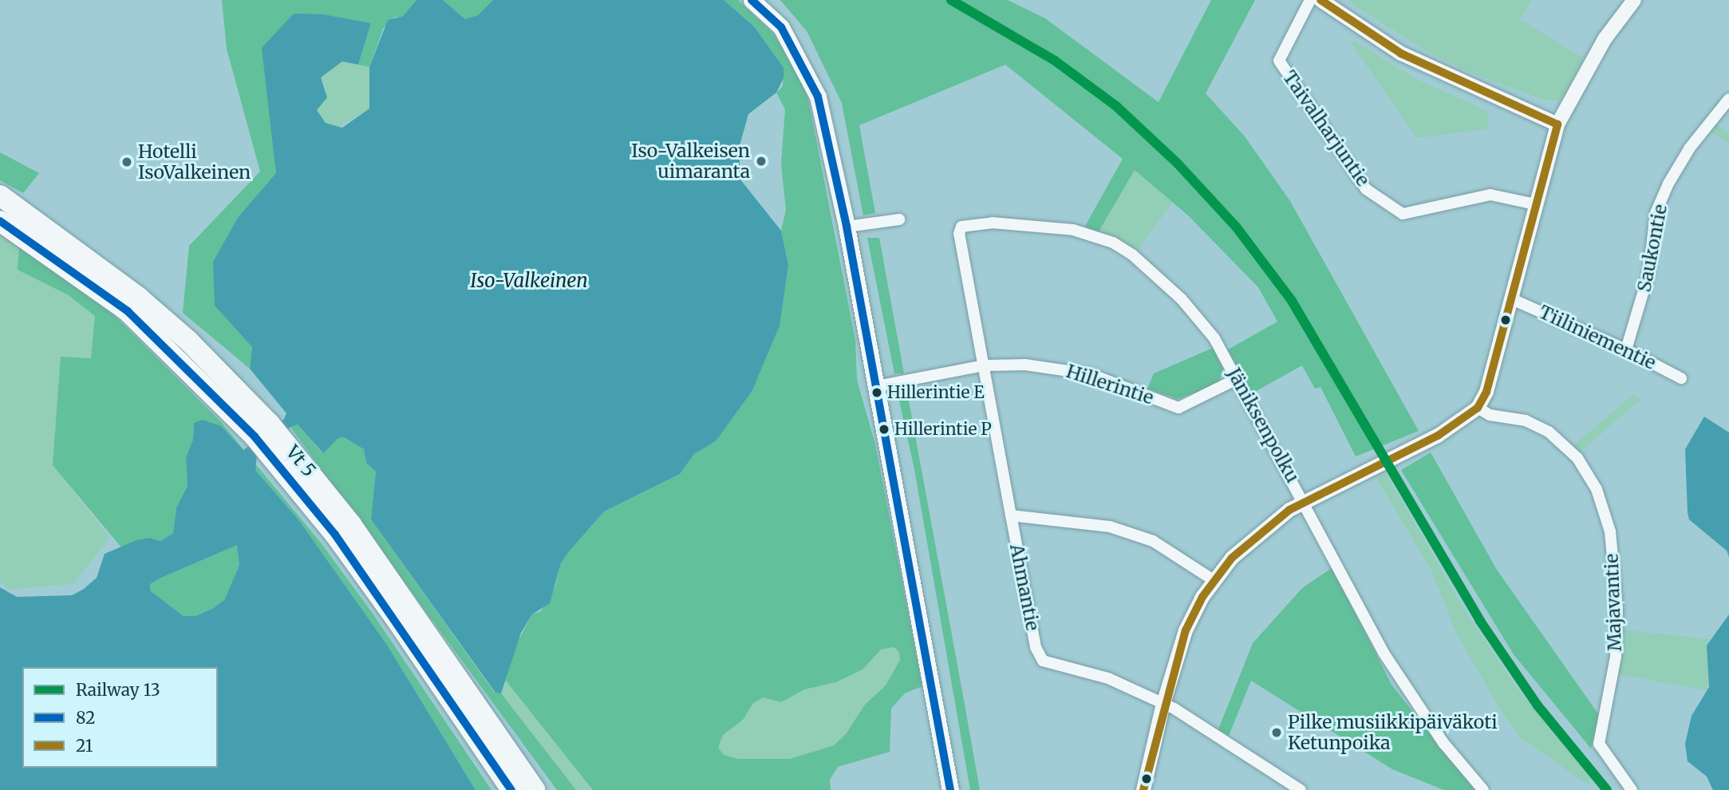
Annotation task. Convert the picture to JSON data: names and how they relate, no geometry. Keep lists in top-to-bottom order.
{
  "streets": {
    "highway": ["Vt 5"],
    "street": [
      "Taivalharjuntie",
      "Saukontie",
      "Tiiliniementie",
      "Hillerintie",
      "Jäniksenpolku",
      "Ahmantie",
      "Majavantie"
    ]
  },
  "crossings": [
    ["Saukontie", "Tiiliniementie"],
    ["Hillerintie", "Jäniksenpolku"],
    ["Hillerintie", "Ahmantie"],
    ["Jäniksenpolku", "Ahmantie"]
  ],
  "water": ["Iso-Valkeinen"],
  "places": [
    "Iso-Valkeisen uimaranta",
    "Hotelli IsoValkeinen",
    "Hillerintie E",
    "Hillerintie P",
    "Pilke musiikkipäiväkoti Ketunpoika"
  ],
  "lines": ["rail line 13", "transit line 82", "transit line 21"],
  "legend": ["Railway 13", "82", "21"]
}
